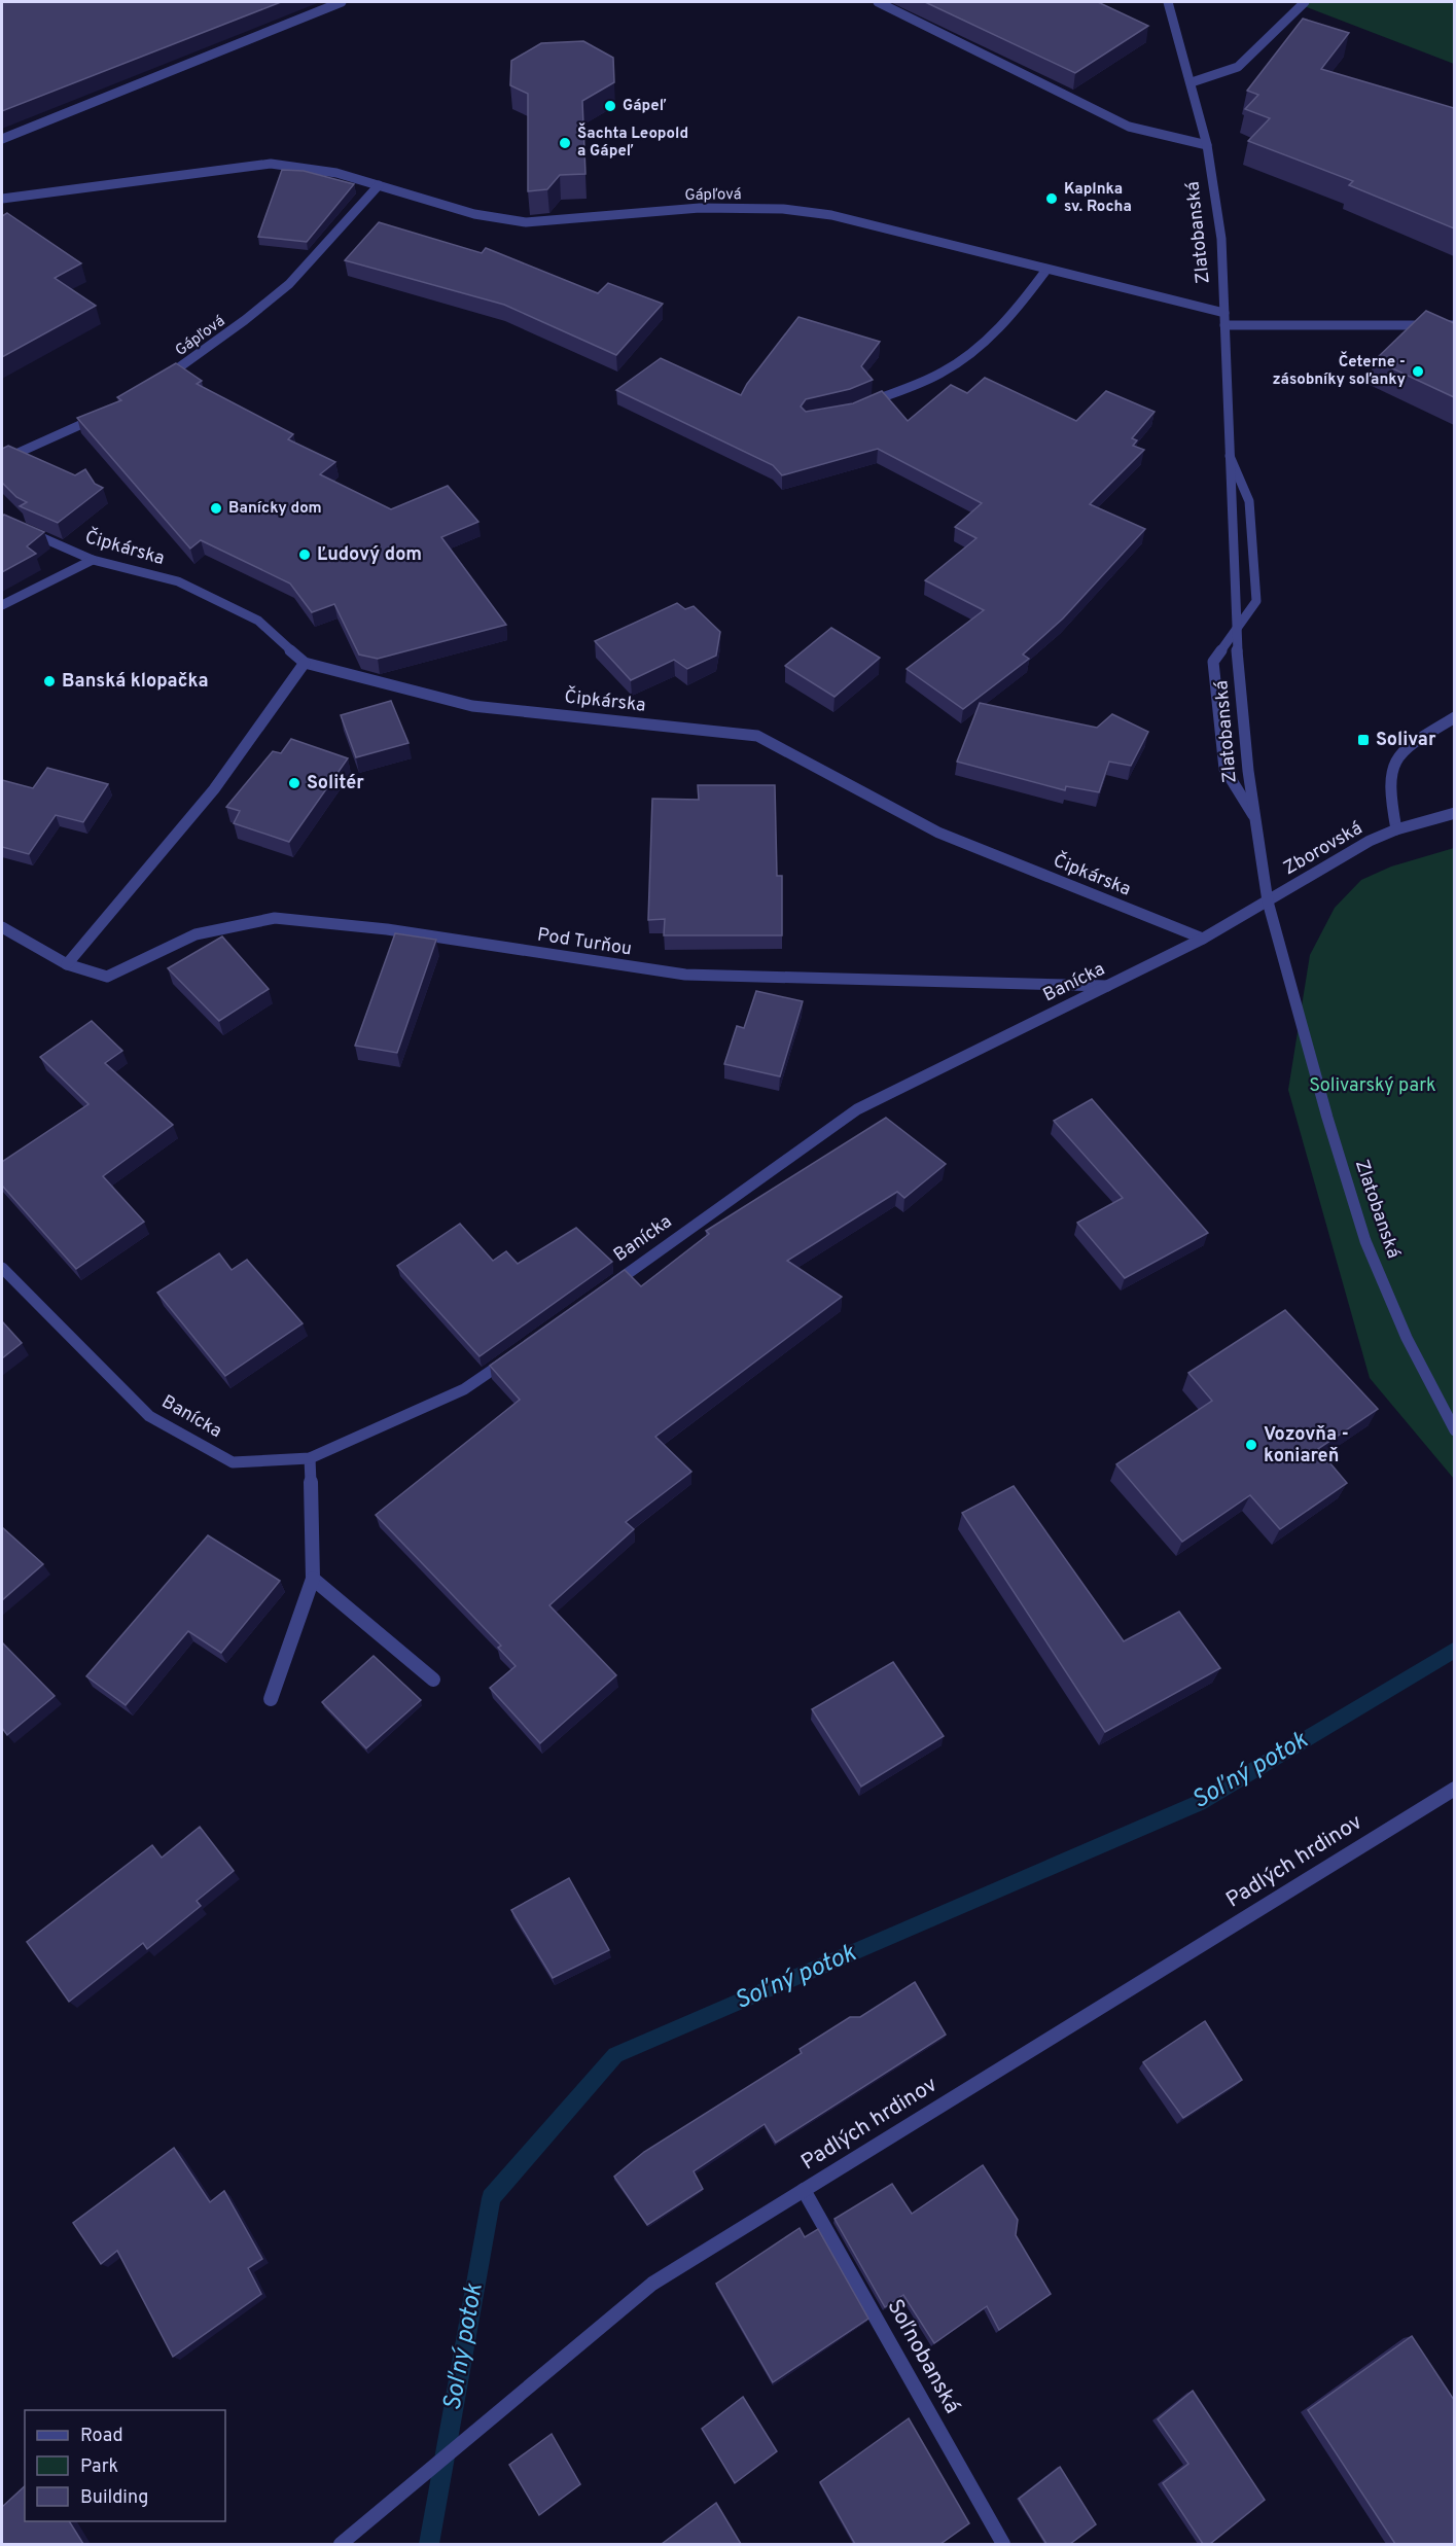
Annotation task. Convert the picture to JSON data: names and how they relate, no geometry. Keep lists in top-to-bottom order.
{
  "streets": {
    "street": [
      "Gápľová",
      "Zlatobanská",
      "Čipkárska",
      "Zborovská",
      "Pod Turňou",
      "Banícka",
      "Padlých hrdinov",
      "Soľnobanská"
    ]
  },
  "crossings": [
    ["Gápľová", "Zlatobanská"],
    ["Zlatobanská", "Zborovská"],
    ["Zlatobanská", "Banícka"],
    ["Čipkárska", "Banícka"],
    ["Zborovská", "Banícka"],
    ["Pod Turňou", "Banícka"],
    ["Padlých hrdinov", "Soľnobanská"]
  ],
  "water": ["Soľný potok"],
  "parks": ["Solivarský park"],
  "places": {
    "other": [
      "Gápeľ",
      "Šachta Leopold a Gápeľ",
      "Kaplnka sv. Rocha",
      "Četerne - zásobníky soľanky",
      "Banícky dom",
      "Ľudový dom",
      "Banská klopačka",
      "Solitér",
      "Vozovňa - koniareň"
    ],
    "transit": ["Solivar"]
  },
  "legend": ["Road", "Park", "Building"]
}
